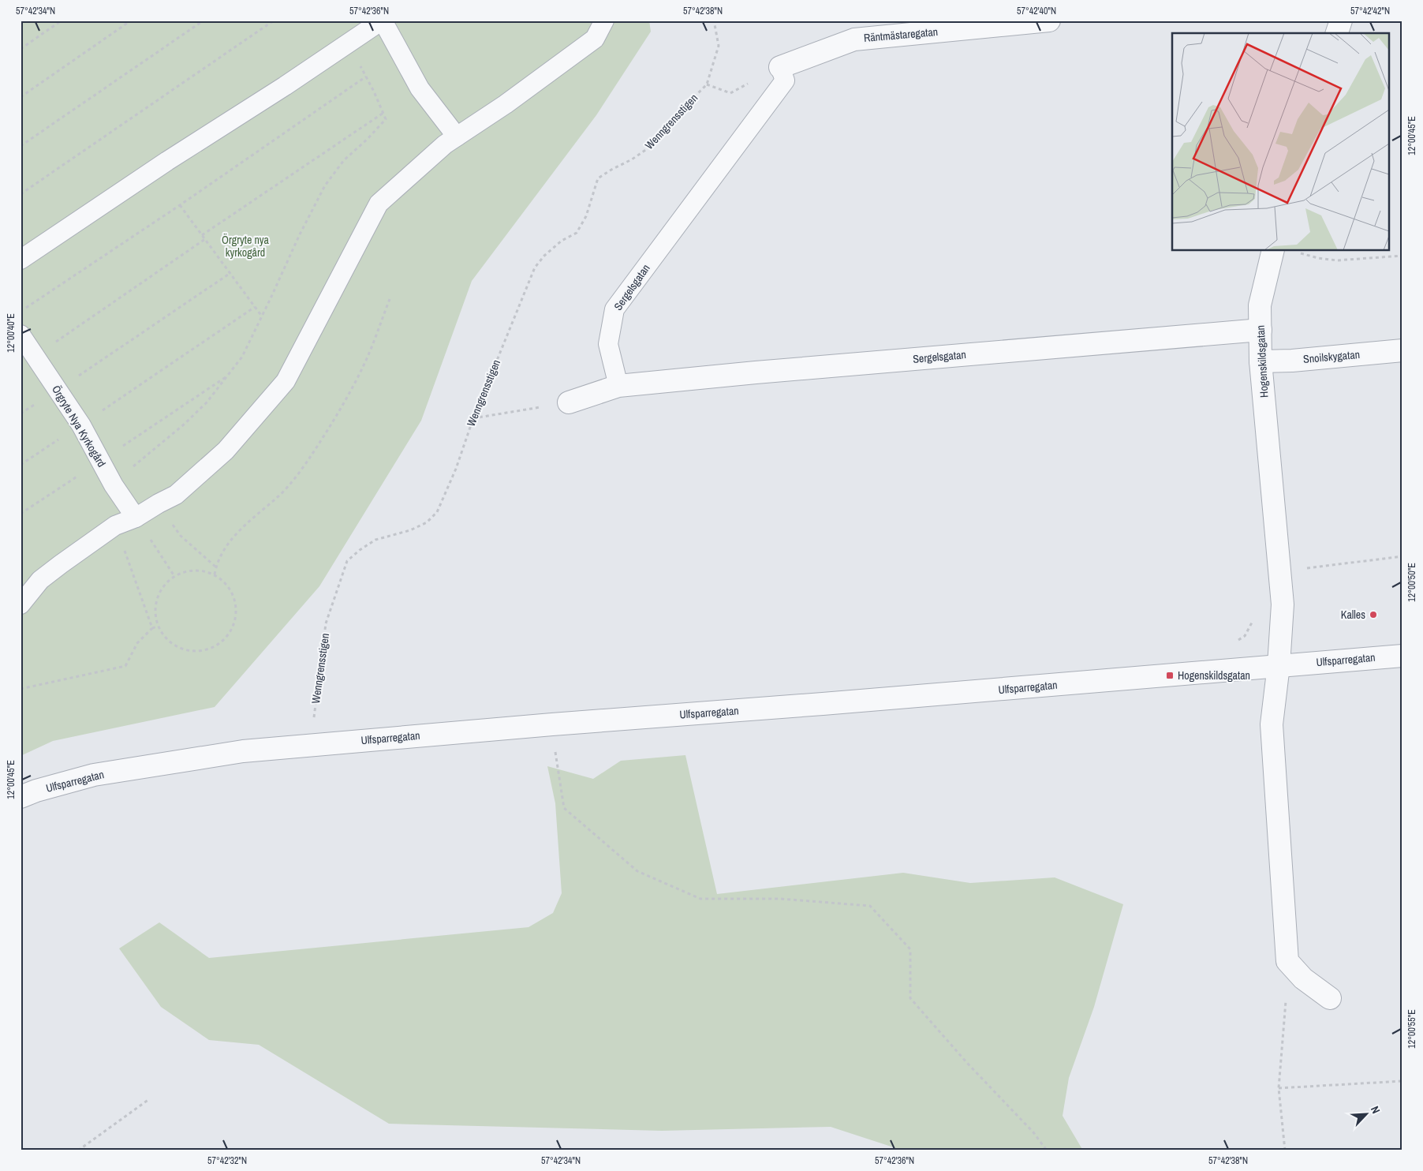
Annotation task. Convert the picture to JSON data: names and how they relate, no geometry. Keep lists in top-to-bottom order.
{
  "streets": {
    "street": [
      "Räntmästaregatan",
      "Sergelsgatan",
      "Snoilskygatan",
      "Hogenskildsgatan",
      "Ulfsparregatan"
    ],
    "lane": ["Örgryte Nya Kyrkogård"],
    "path": ["Wenngrensstigen"]
  },
  "crossings": [
    ["Räntmästaregatan", "Sergelsgatan"],
    ["Sergelsgatan", "Hogenskildsgatan"],
    ["Snoilskygatan", "Hogenskildsgatan"],
    ["Hogenskildsgatan", "Ulfsparregatan"]
  ],
  "parks": ["Örgryte nya kyrkogård"],
  "places": {
    "other": ["Kalles"],
    "transit": ["Hogenskildsgatan"]
  },
  "north": "top right",
  "coordinates": [
    "57°42'34\"N",
    "57°42'36\"N",
    "57°42'38\"N",
    "57°42'40\"N",
    "57°42'42\"N",
    "12°00'45\"E",
    "12°00'40\"E",
    "12°00'50\"E",
    "12°00'55\"E",
    "57°42'32\"N"
  ]
}
